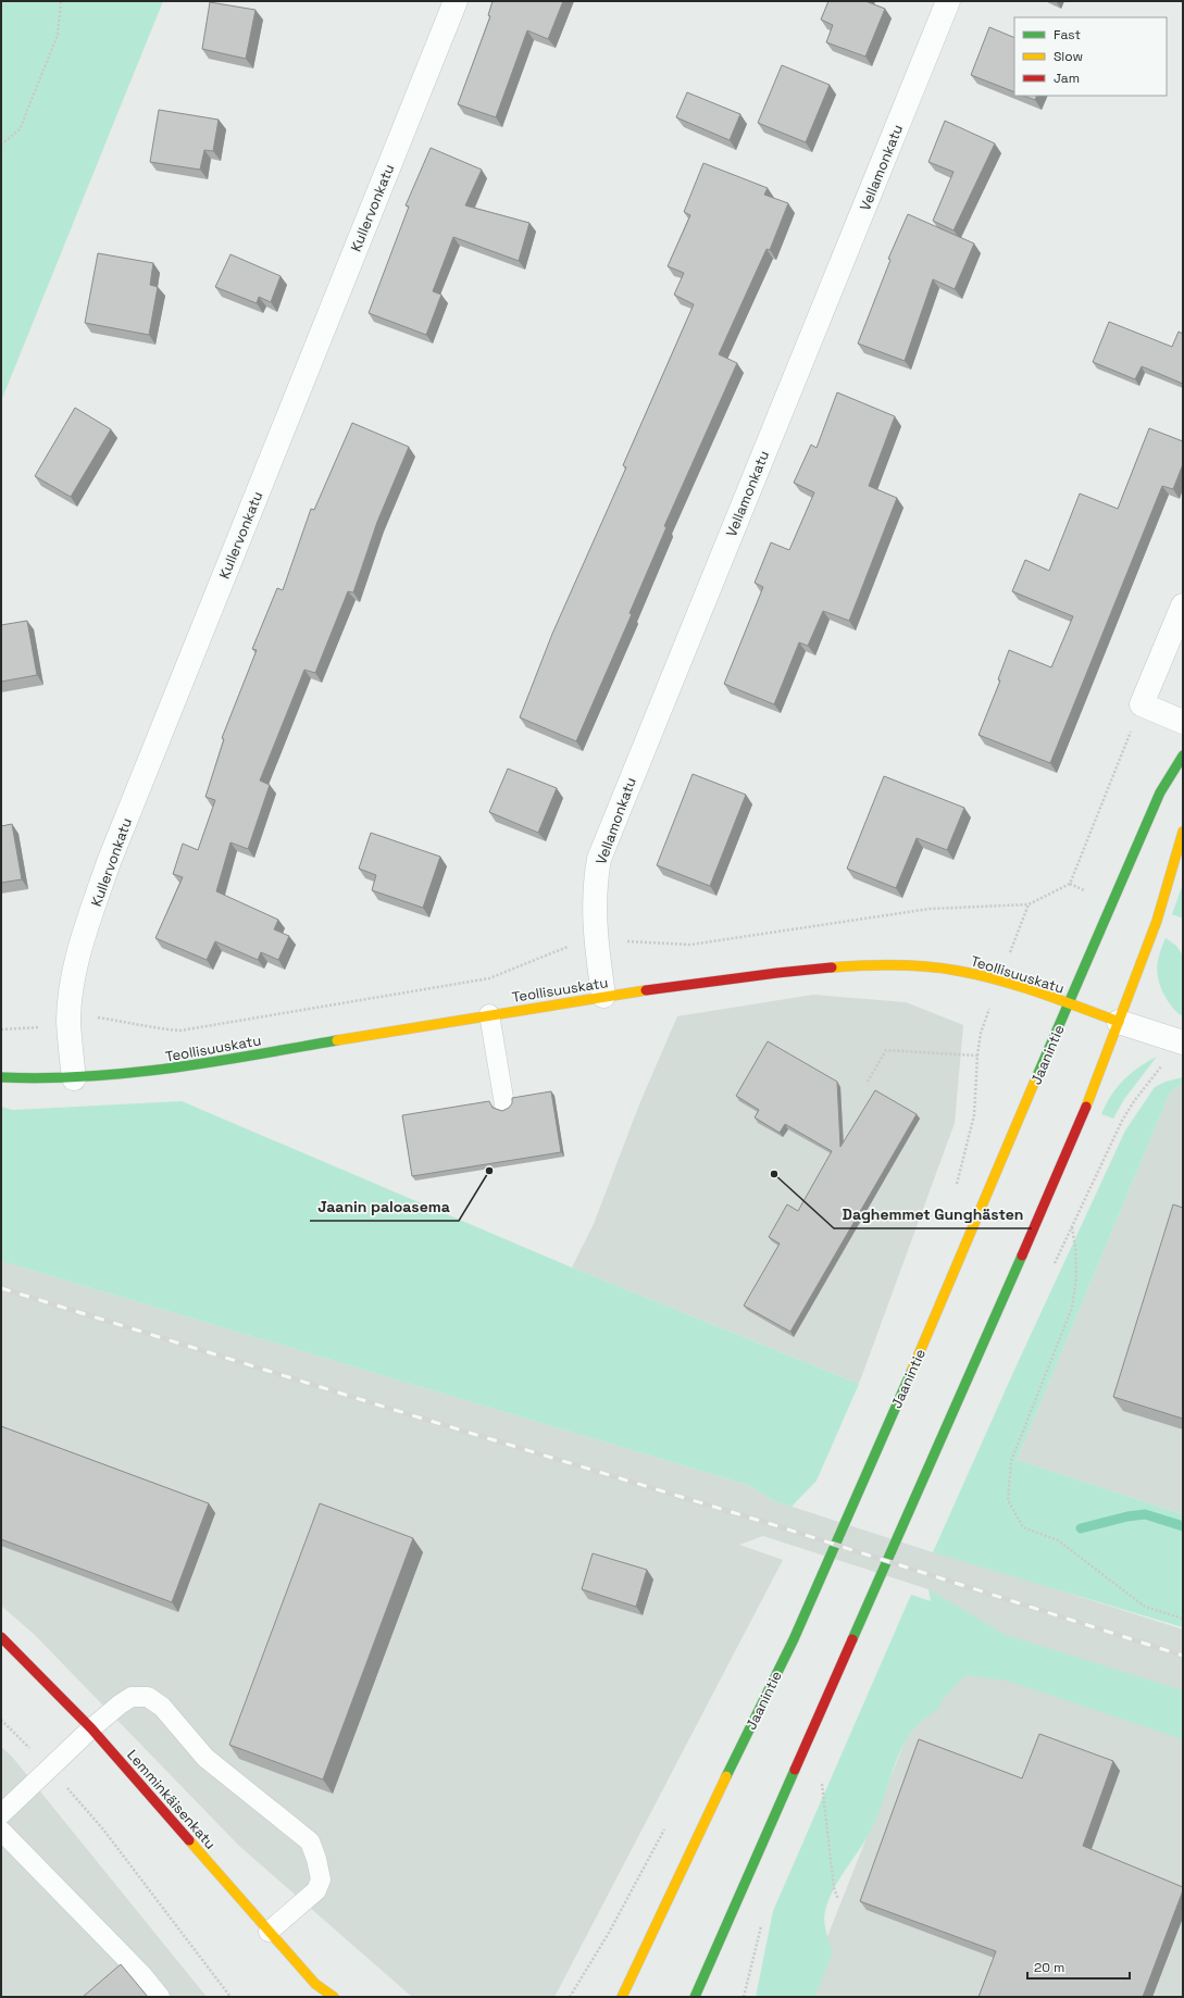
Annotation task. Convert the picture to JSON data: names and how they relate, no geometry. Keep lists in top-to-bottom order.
{
  "streets": {
    "main road": ["Teollisuuskatu", "Jaanintie", "Lemminkäisenkatu"],
    "street": ["Vellamonkatu", "Kullervonkatu"]
  },
  "crossings": [
    ["Vellamonkatu", "Teollisuuskatu"],
    ["Kullervonkatu", "Teollisuuskatu"],
    ["Teollisuuskatu", "Jaanintie"]
  ],
  "places": ["Jaanin paloasema", "Daghemmet Gunghästen"],
  "legend": ["Fast", "Slow", "Jam"],
  "scale_bar": "20 m"
}
